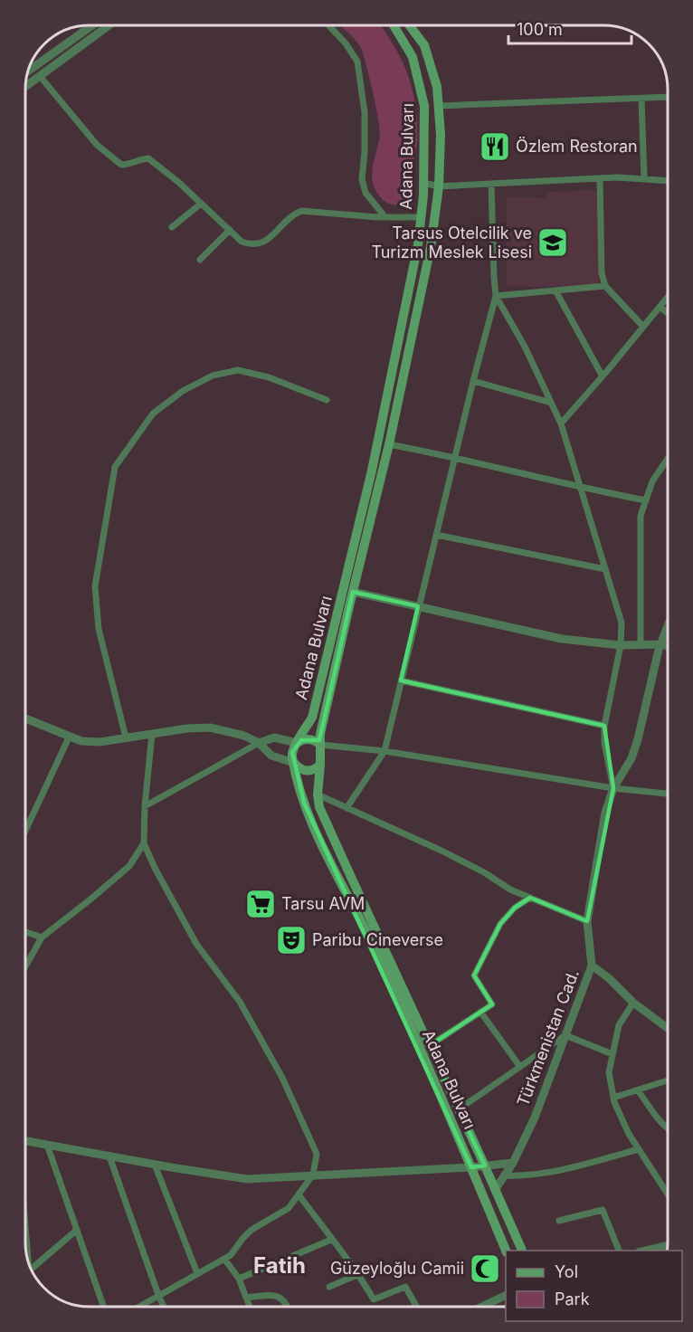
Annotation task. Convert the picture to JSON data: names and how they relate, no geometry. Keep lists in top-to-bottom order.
{
  "streets": {
    "main road": ["Adana Bulvarı"],
    "street": ["Türkmenistan Cad."]
  },
  "crossings": [
    ["Adana Bulvarı", "Türkmenistan Cad."]
  ],
  "districts": ["Fatih"],
  "places": {
    "restaurant": ["Özlem Restoran"],
    "school or university": ["Tarsus Otelcilik ve Turizm Meslek Lisesi"],
    "supermarket": ["Tarsu AVM"],
    "theatre": ["Paribu Cineverse"],
    "mosque": ["Güzeyloğlu Camii"]
  },
  "legend": ["Yol", "Park"],
  "scale_bar": "100 m"
}
